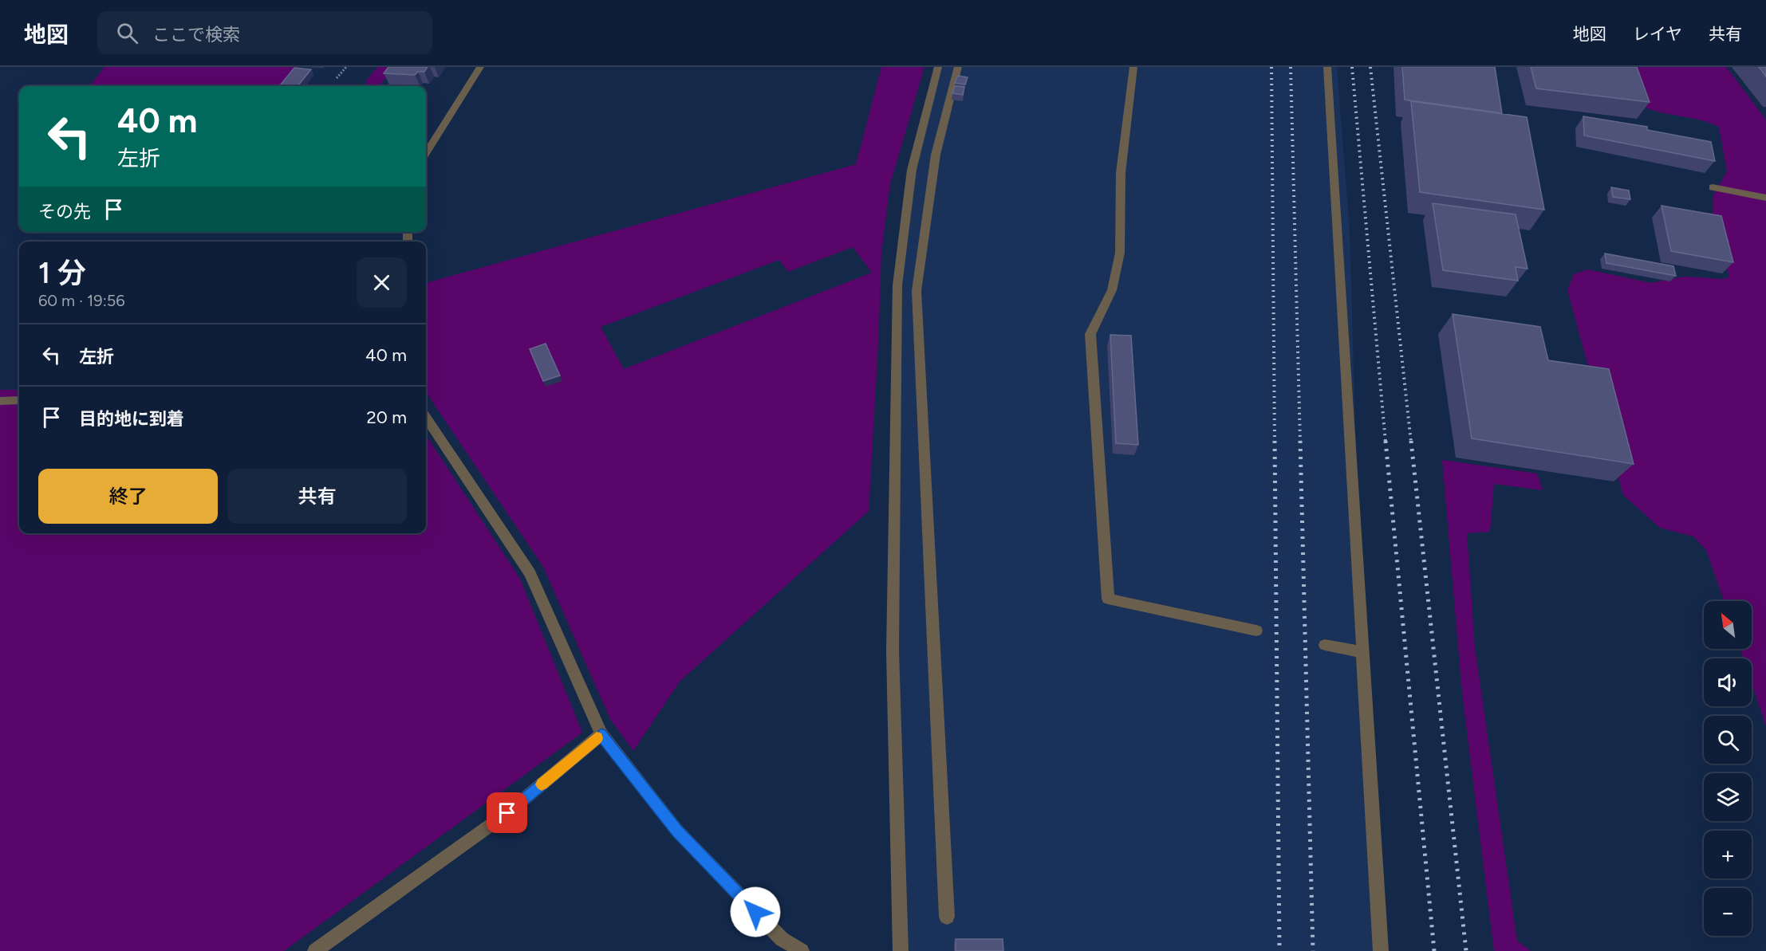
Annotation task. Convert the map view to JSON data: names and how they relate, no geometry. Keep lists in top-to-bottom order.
{
  "north": "top left",
  "page": {
    "header": "地図",
    "search": "ここで検索",
    "nav": ["地図", "レイヤ", "共有"],
    "turn": ["40 m", "左折"],
    "then": "その先",
    "heading": ["1 分", "60 m · 19:56"],
    "list": [
      {
        "name": "左折",
        "value": "40 m"
      },
      {
        "name": "目的地に到着",
        "value": "20 m"
      }
    ],
    "buttons": ["終了", "共有"],
    "map_buttons": ["+", "−"]
  }
}
